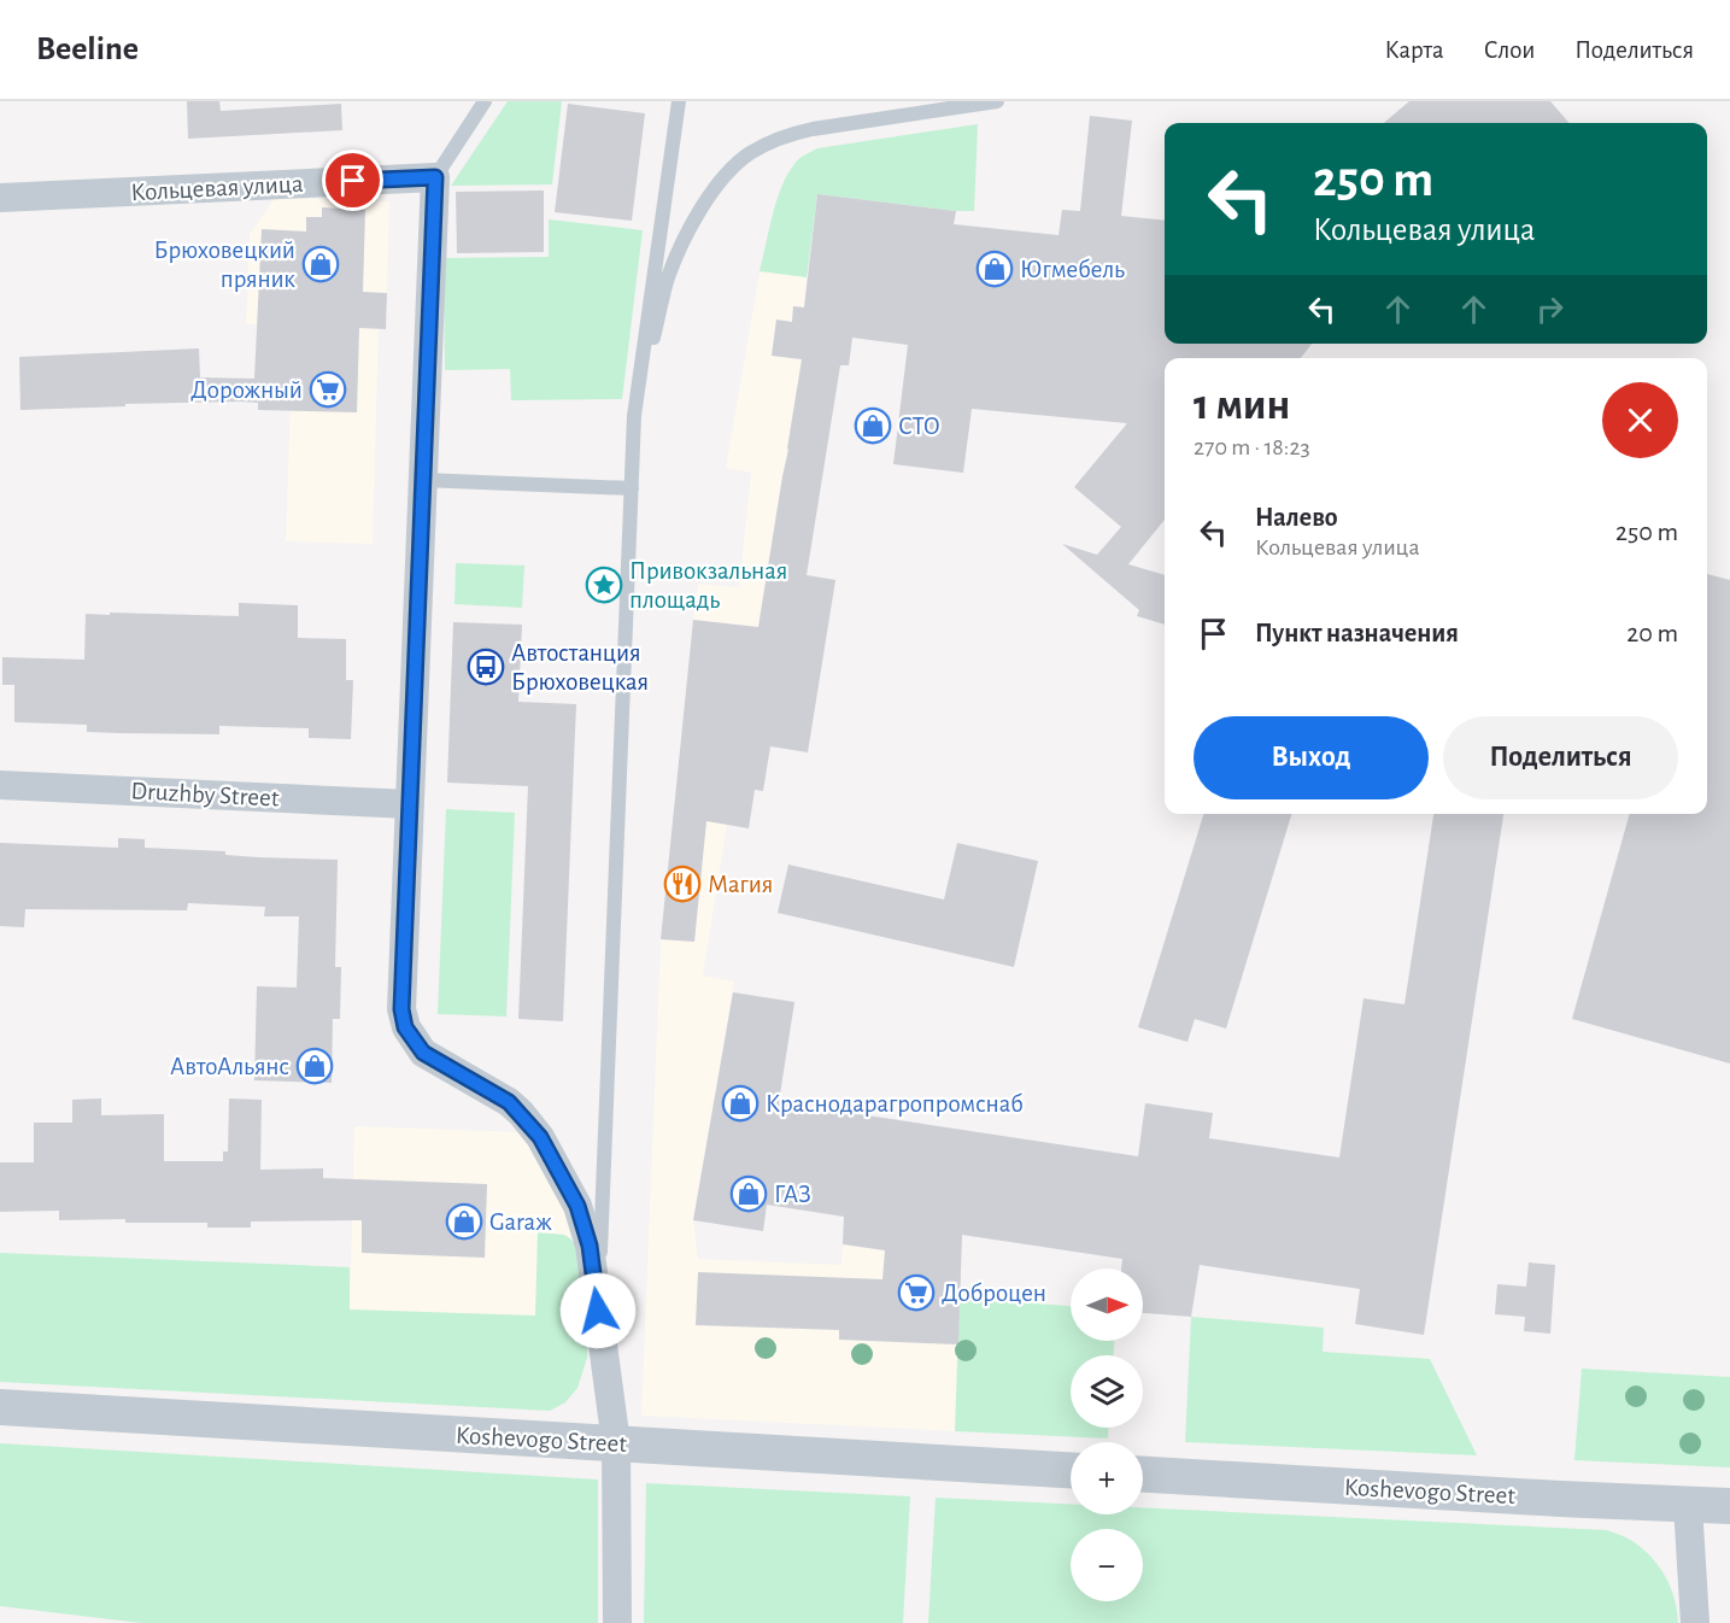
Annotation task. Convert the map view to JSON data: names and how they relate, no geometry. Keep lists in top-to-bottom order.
{
  "streets": {
    "street": ["Кольцевая улица", "Druzhby Street", "Koshevogo Street"]
  },
  "places": {
    "shop": [
      "Брюховецкий пряник",
      "Югмебель",
      "СТО",
      "АвтоАльянс",
      "Краснодарагропромснаб",
      "ГАЗ",
      "Garaж"
    ],
    "supermarket": ["Дорожный", "Доброцен"],
    "place": ["Привокзальная площадь"],
    "bus stop": ["Автостанция Брюховецкая"],
    "restaurant": ["Магия"]
  },
  "north": "right",
  "page": {
    "header": "Beeline",
    "nav": ["Карта", "Слои", "Поделиться"],
    "turn": ["250 m", "Кольцевая улица"],
    "heading": ["1 мин", "270 m · 18:23"],
    "list": [
      {
        "name": "Налево",
        "note": "Кольцевая улица",
        "value": "250 m"
      },
      {
        "name": "Пункт назначения",
        "value": "20 m"
      }
    ],
    "buttons": ["Выход", "Поделиться"],
    "map_buttons": ["+", "−"]
  }
}
